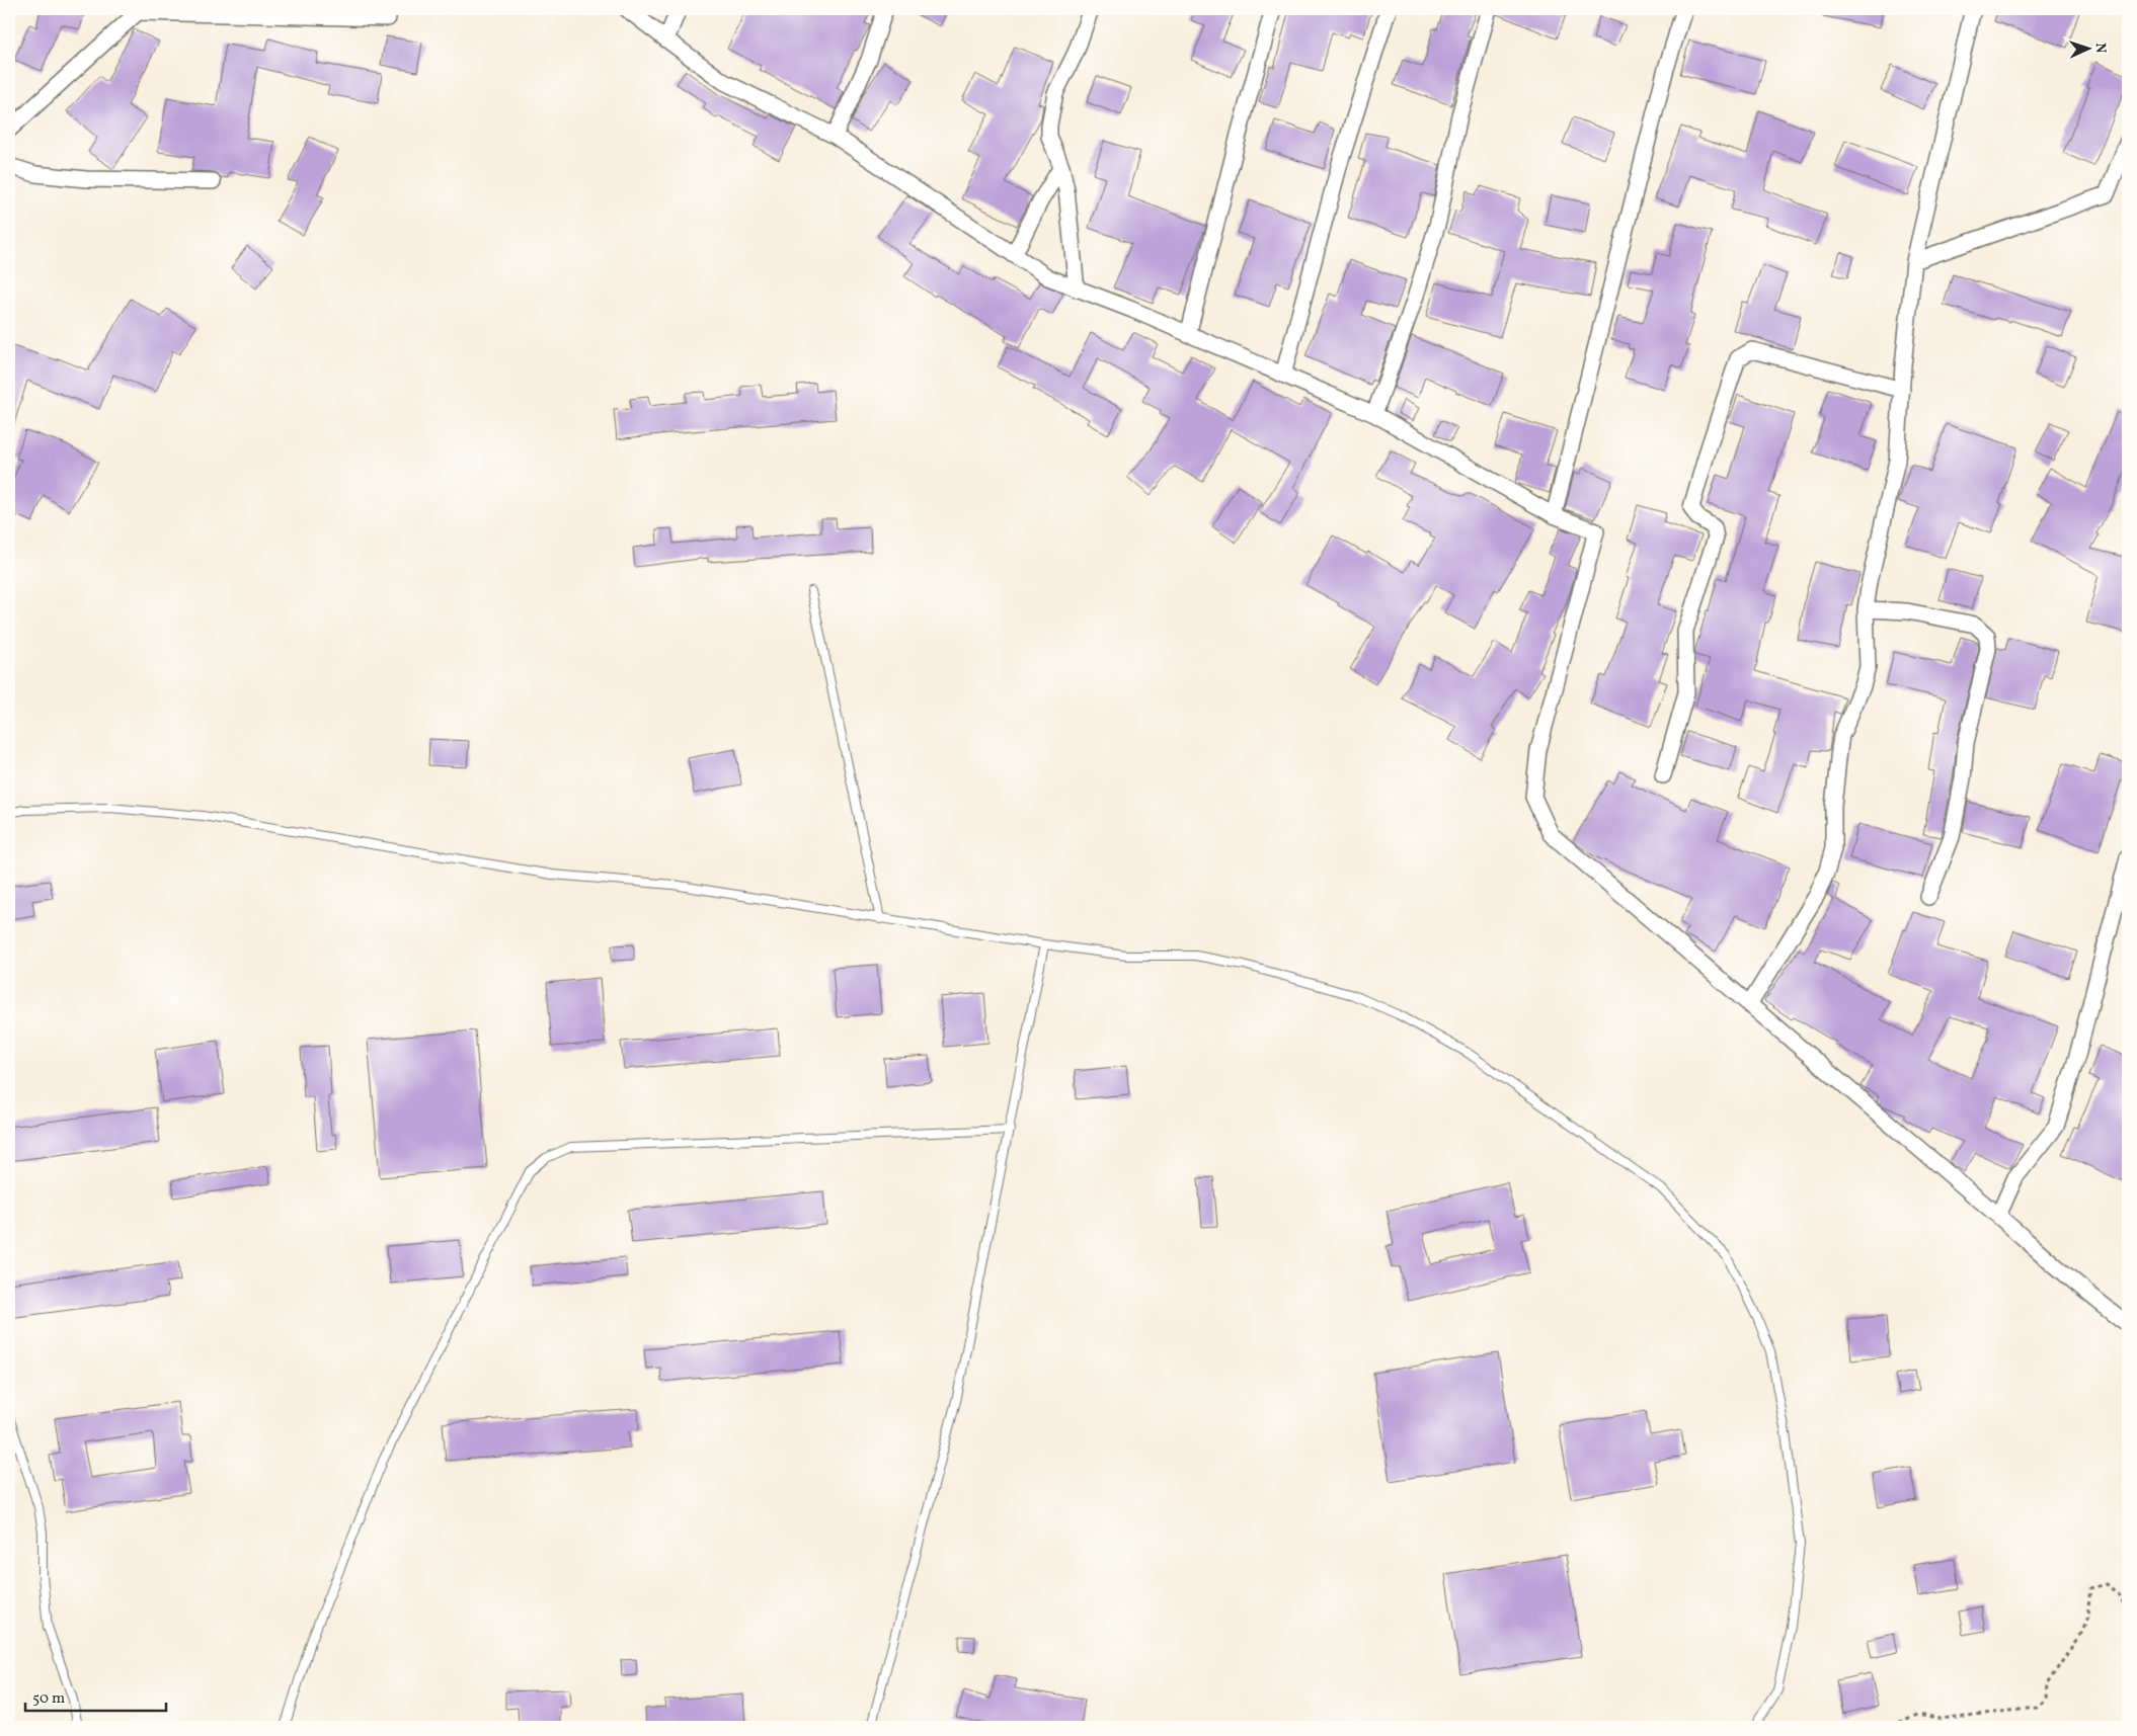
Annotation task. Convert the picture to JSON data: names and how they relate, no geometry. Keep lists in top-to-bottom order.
{
  "scale_bar": "50 m",
  "north": "right"
}
